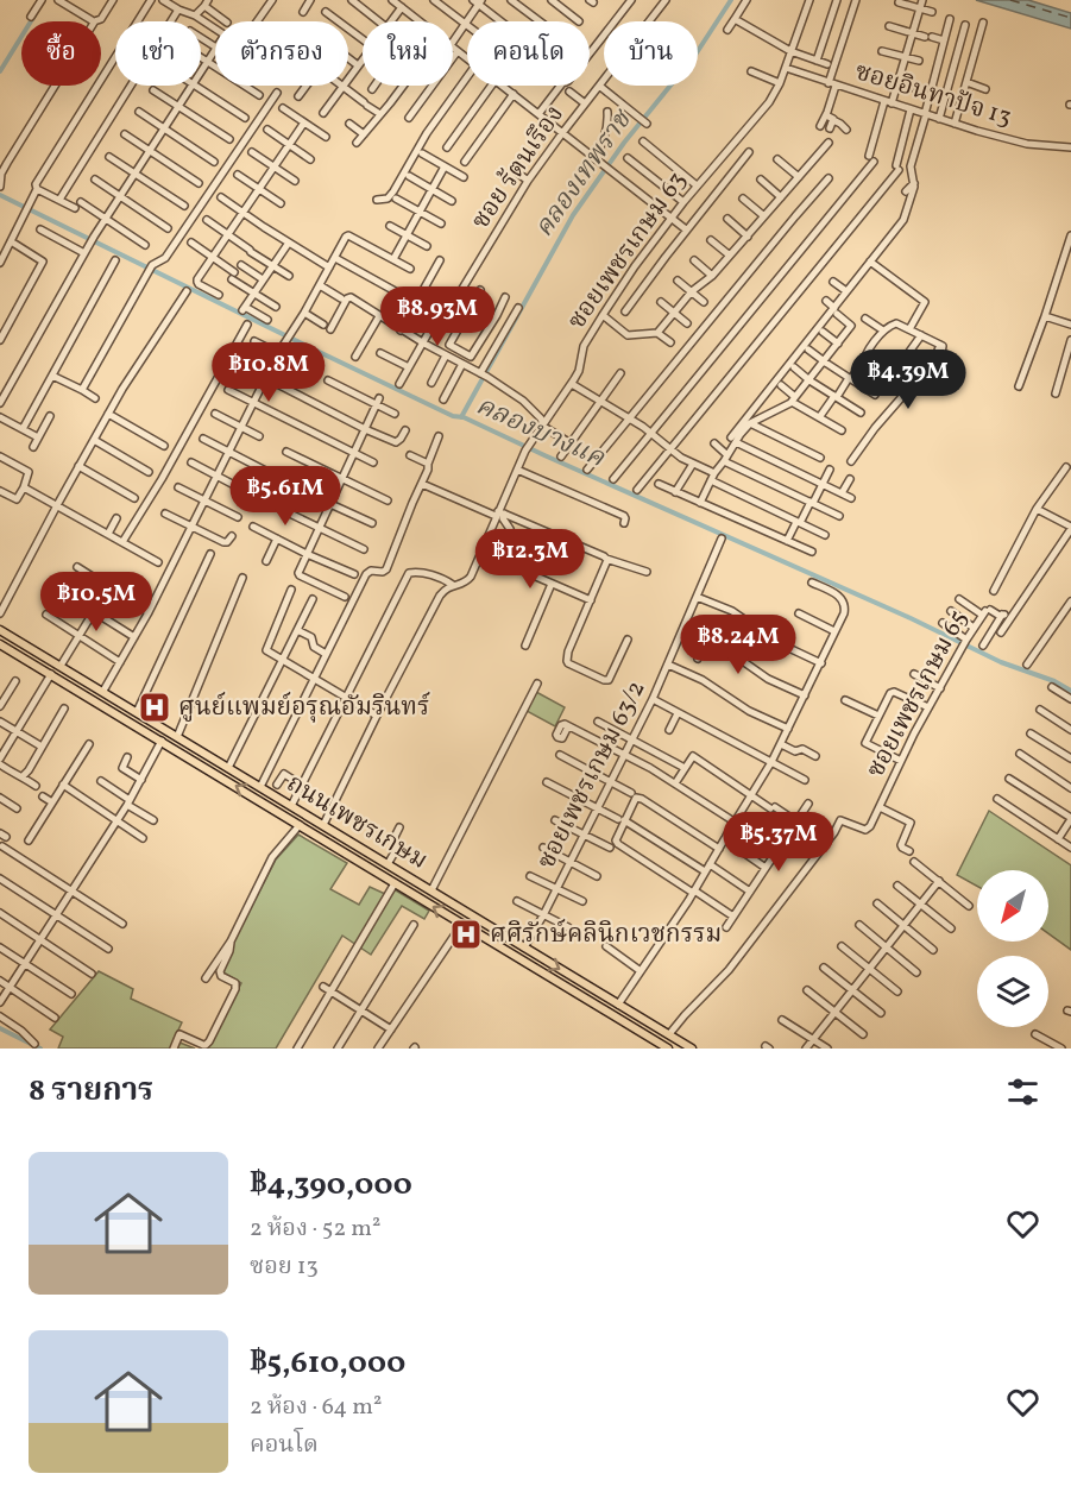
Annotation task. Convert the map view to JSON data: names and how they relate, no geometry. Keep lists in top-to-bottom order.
{
  "streets": {
    "main road": ["ถนนเพชรเกษม"],
    "street": [
      "ซอยอินทาปัจ 13",
      "ซอย ร้ตนเรึอง",
      "ซอยเพชรเกษม 63",
      "ซอยเพชรเกษม 65",
      "ซอยเพชรเกษม 63/2"
    ]
  },
  "crossings": [
    ["ซอยอินทาปัจ 13", "ซอยเพชรเกษม 63"],
    ["ซอยเพชรเกษม 63", "ถนนเพชรเกษม"],
    ["ซอยเพชรเกษม 65", "ถนนเพชรเกษม"],
    ["ซอยเพชรเกษม 63/2", "ถนนเพชรเกษม"]
  ],
  "water": ["คลองเทพราช", "คลองบางแค"],
  "places": {
    "hospital": ["ศูนย์แพมย์อรุณอัมรินทร์", "ศศิรักษ์คลินิกเวชกรรม"]
  },
  "north": "bottom left",
  "page": {
    "chip": [
      "ซื้อ",
      "เช่า",
      "ตัวกรอง",
      "ใหม่",
      "คอนโด",
      "บ้าน"
    ],
    "price": [
      "฿8.93M",
      "฿10.8M",
      "฿4.39M",
      "฿5.61M",
      "฿12.3M",
      "฿10.5M",
      "฿8.24M",
      "฿5.37M"
    ],
    "heading": "8 รายการ",
    "list": [
      {
        "name": "฿4,390,000",
        "note": "2 ห้อง · 52 m² · ซอย 13"
      },
      {
        "name": "฿5,610,000",
        "note": "2 ห้อง · 64 m² · คอนโด"
      }
    ]
  }
}
